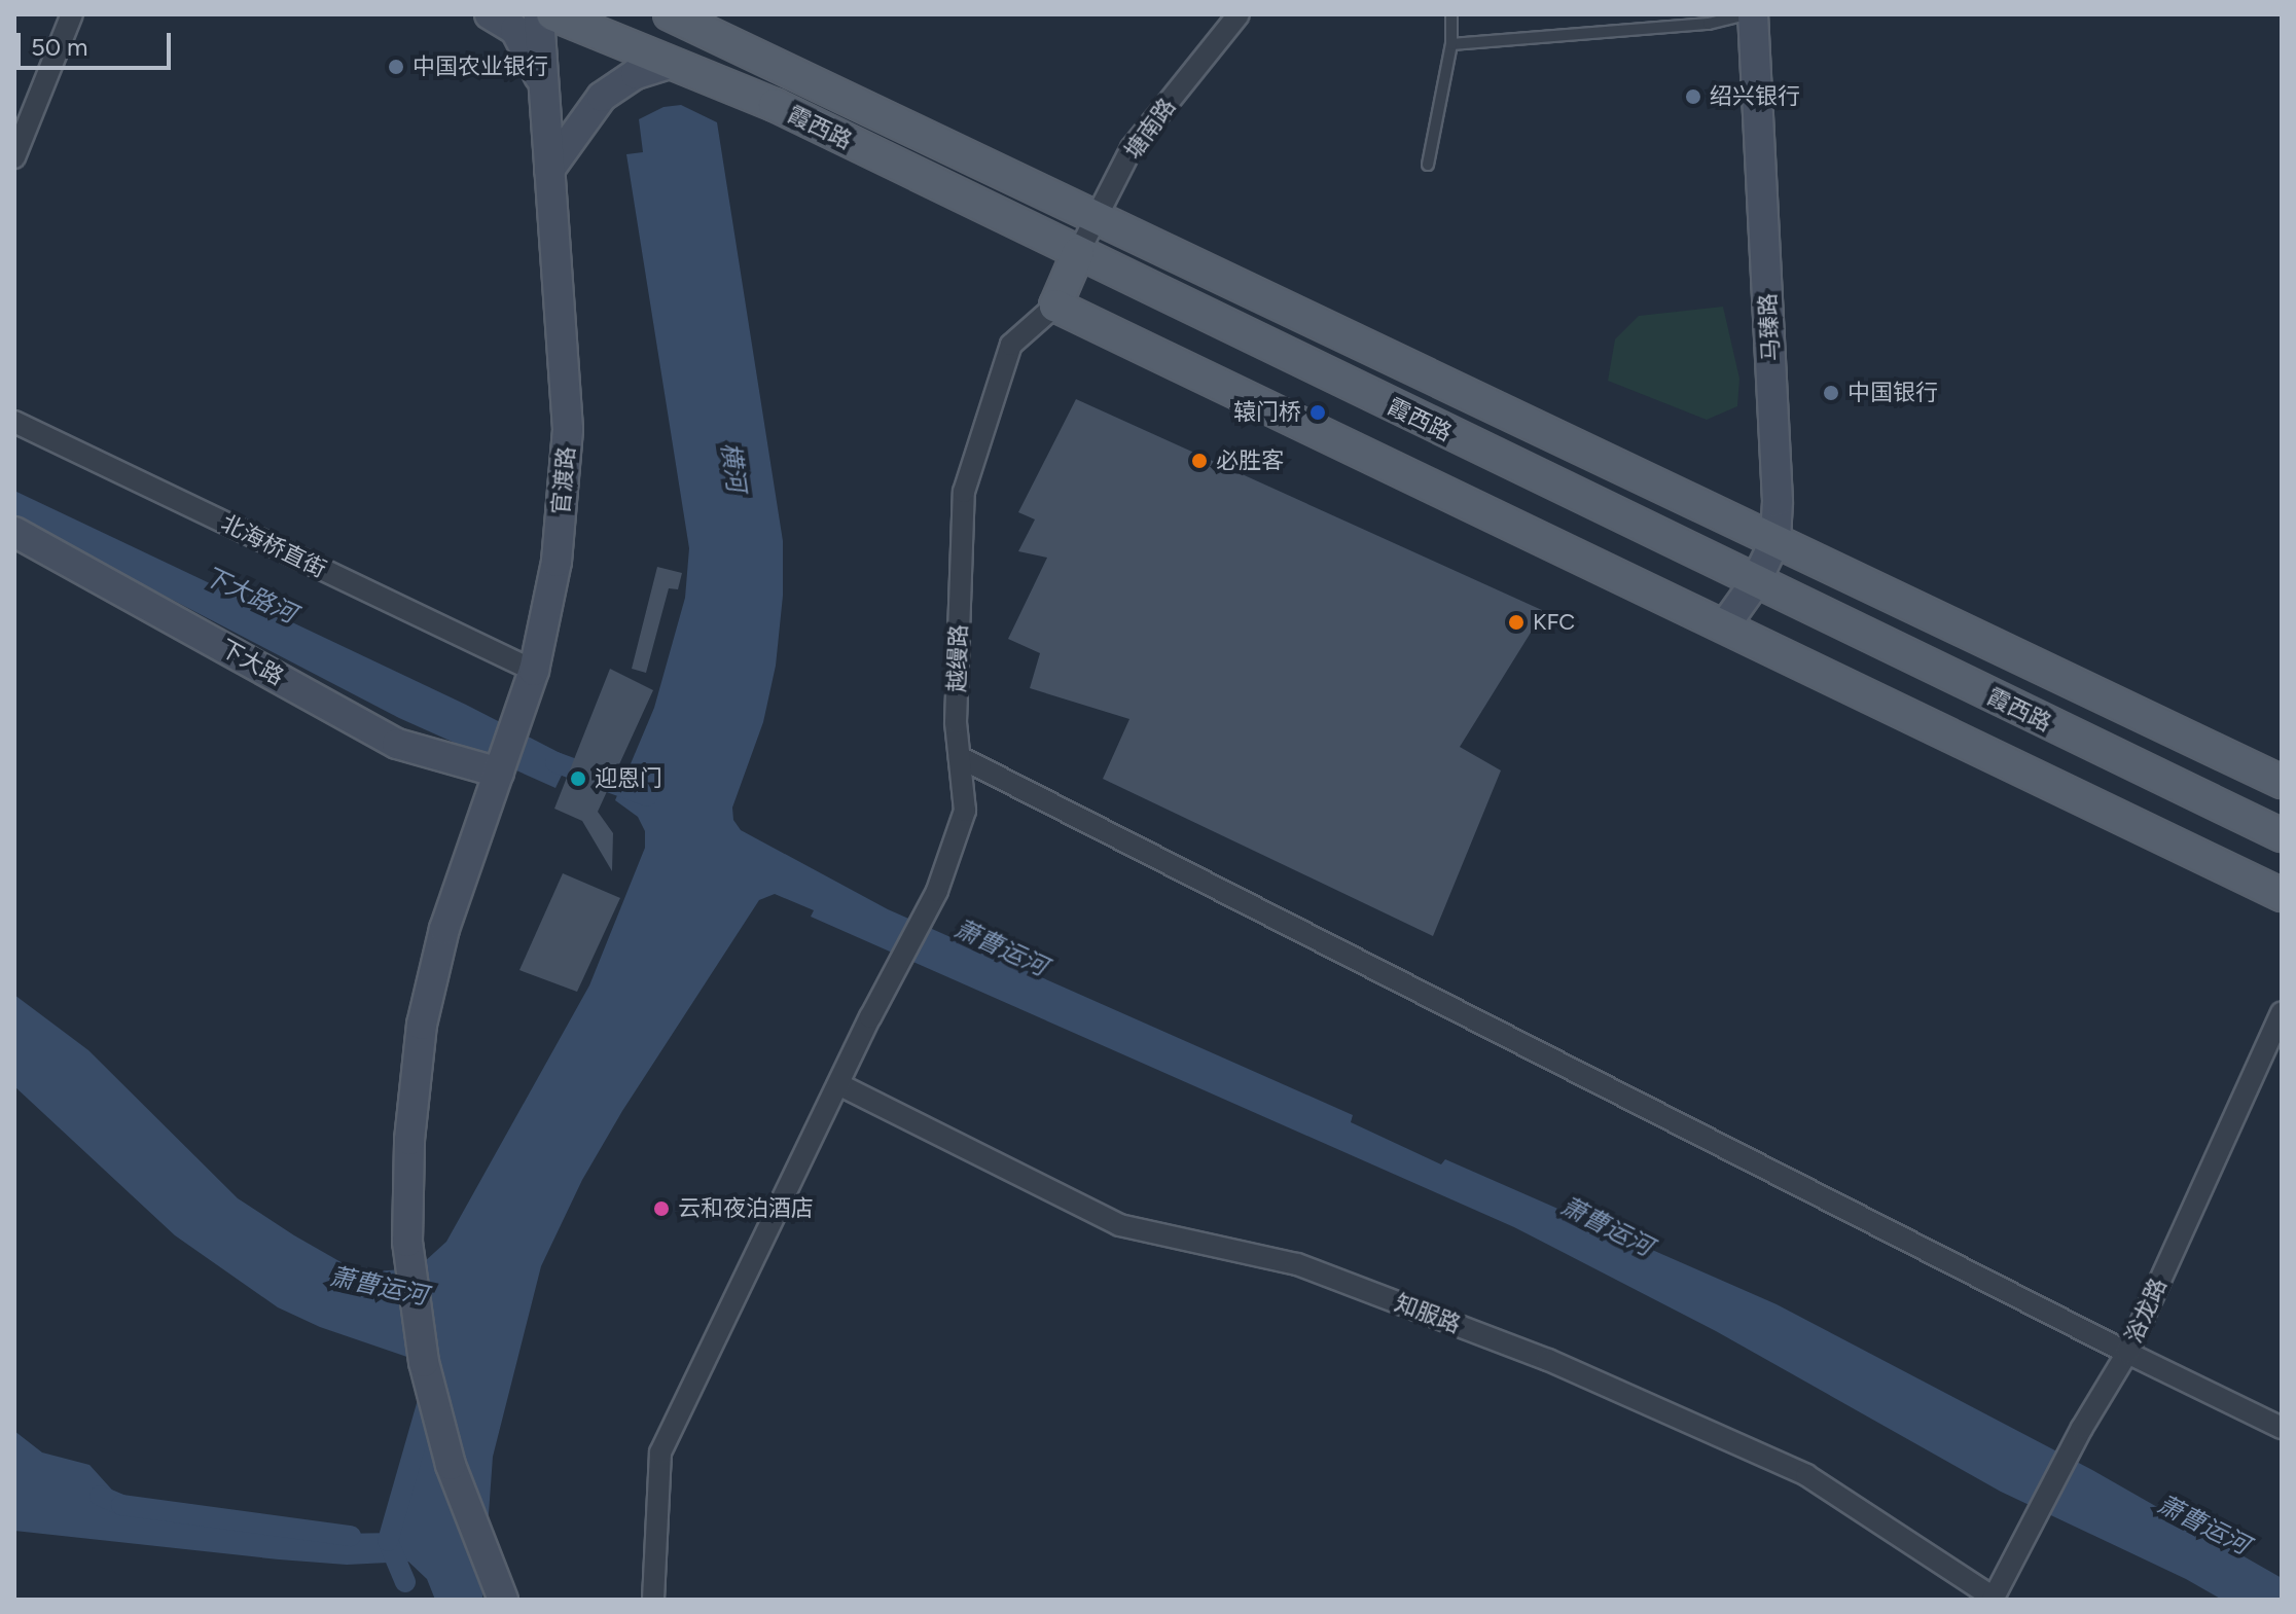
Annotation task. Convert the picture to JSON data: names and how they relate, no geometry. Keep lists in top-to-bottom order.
{
  "streets": {
    "main road": ["霞西路"],
    "street": [
      "塘南路",
      "马臻路",
      "官渡路",
      "北海桥直街",
      "越缦路",
      "下大路",
      "浴龙路",
      "知服路"
    ]
  },
  "crossings": [
    ["霞西路", "塘南路"],
    ["霞西路", "马臻路"],
    ["官渡路", "北海桥直街"],
    ["官渡路", "下大路"],
    ["越缦路", "知服路"],
    ["浴龙路", "知服路"]
  ],
  "water": ["横河", "下大路河", "萧曹运河"],
  "places": [
    "中国农业银行",
    "绍兴银行",
    "中国银行",
    "辕门桥",
    "必胜客",
    "KFC",
    "迎恩门",
    "云和夜泊酒店"
  ],
  "scale_bar": "50 m"
}
